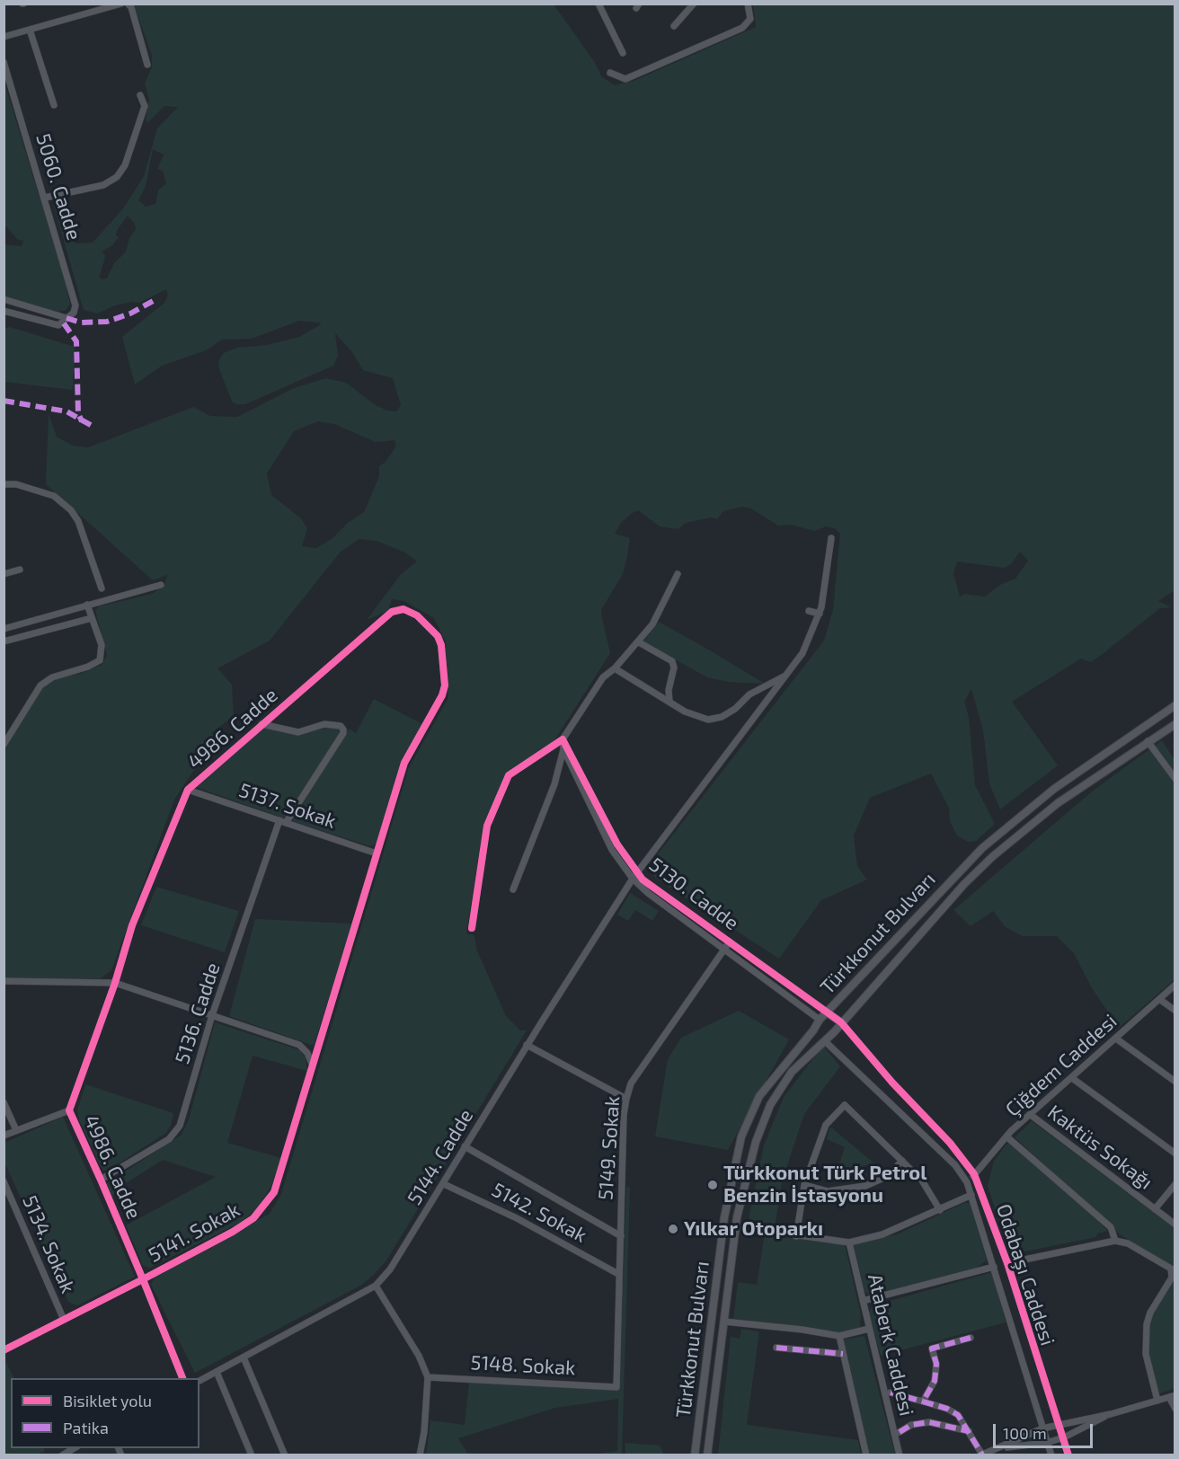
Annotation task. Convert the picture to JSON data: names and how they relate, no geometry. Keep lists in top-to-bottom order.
{
  "streets": {
    "street": [
      "5060. Cadde",
      "4986. Cadde",
      "5137. Sokak",
      "5130. Cadde",
      "Türkkonut Bulvarı",
      "5136. Cadde",
      "Çiğdem Caddesi",
      "Kaktüs Sokağı",
      "5149. Sokak",
      "5144. Cadde",
      "5142. Sokak",
      "5141. Sokak",
      "5134. Sokak",
      "Odabaşı Caddesi",
      "Ataberk Caddesi",
      "5148. Sokak"
    ]
  },
  "crossings": [
    ["4986. Cadde", "5137. Sokak"],
    ["4986. Cadde", "5136. Cadde"],
    ["4986. Cadde", "5141. Sokak"],
    ["5137. Sokak", "5136. Cadde"],
    ["5130. Cadde", "Türkkonut Bulvarı"],
    ["5130. Cadde", "5149. Sokak"],
    ["5130. Cadde", "5144. Cadde"],
    ["Türkkonut Bulvarı", "Odabaşı Caddesi"],
    ["Çiğdem Caddesi", "Kaktüs Sokağı"],
    ["Çiğdem Caddesi", "Odabaşı Caddesi"],
    ["5149. Sokak", "5142. Sokak"],
    ["5149. Sokak", "5148. Sokak"],
    ["5144. Cadde", "5142. Sokak"],
    ["5141. Sokak", "5134. Sokak"]
  ],
  "places": ["Türkkonut Türk Petrol Benzin İstasyonu", "Yılkar Otoparkı"],
  "legend": ["Bisiklet yolu", "Patika"],
  "scale_bar": "100 m"
}
